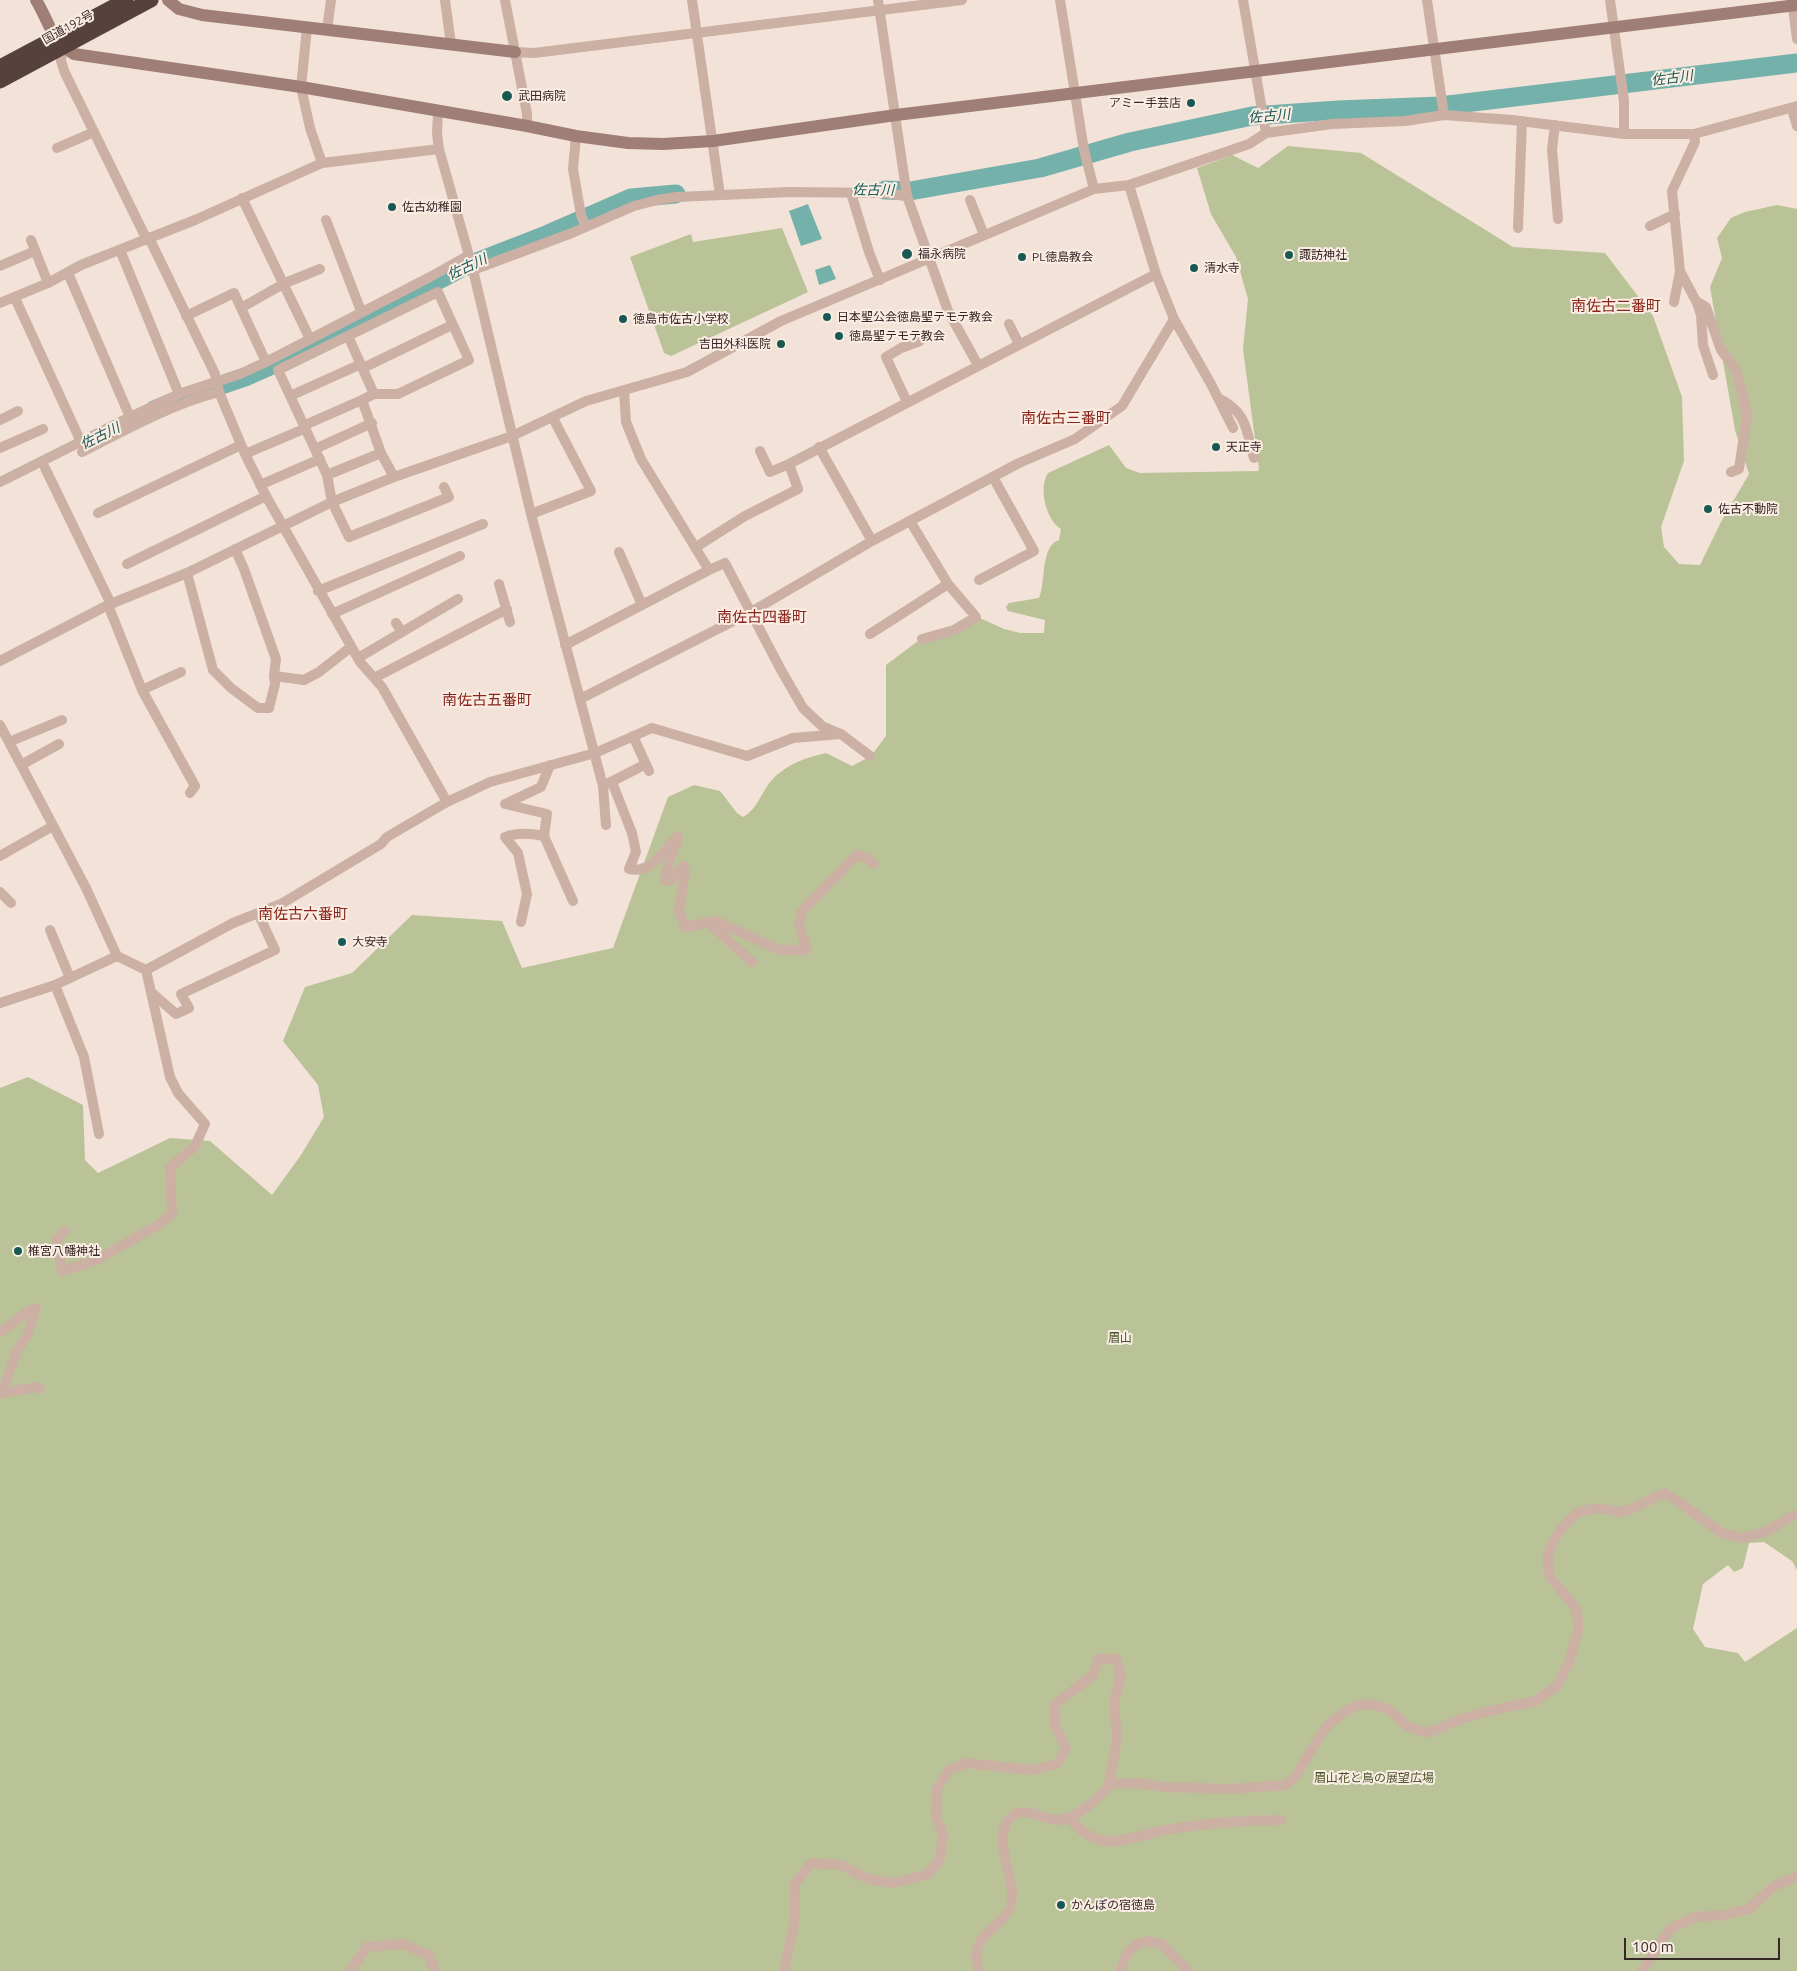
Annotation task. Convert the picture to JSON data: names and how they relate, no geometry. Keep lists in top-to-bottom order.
{
  "streets": {
    "highway": ["国道192号"]
  },
  "districts": [
    "南佐古二番町",
    "南佐古三番町",
    "南佐古四番町",
    "南佐古五番町",
    "南佐古六番町"
  ],
  "water": ["佐古川"],
  "parks": ["眉山", "眉山花と鳥の展望広場"],
  "places": [
    "武田病院",
    "アミー手芸店",
    "佐古幼稚園",
    "福永病院",
    "諏訪神社",
    "PL徳島教会",
    "清水寺",
    "日本聖公会徳島聖テモテ教会",
    "徳島市佐古小学校",
    "徳島聖テモテ教会",
    "吉田外科医院",
    "天正寺",
    "佐古不動院",
    "大安寺",
    "椎宮八幡神社",
    "かんぽの宿徳島"
  ],
  "scale_bar": "100 m"
}
